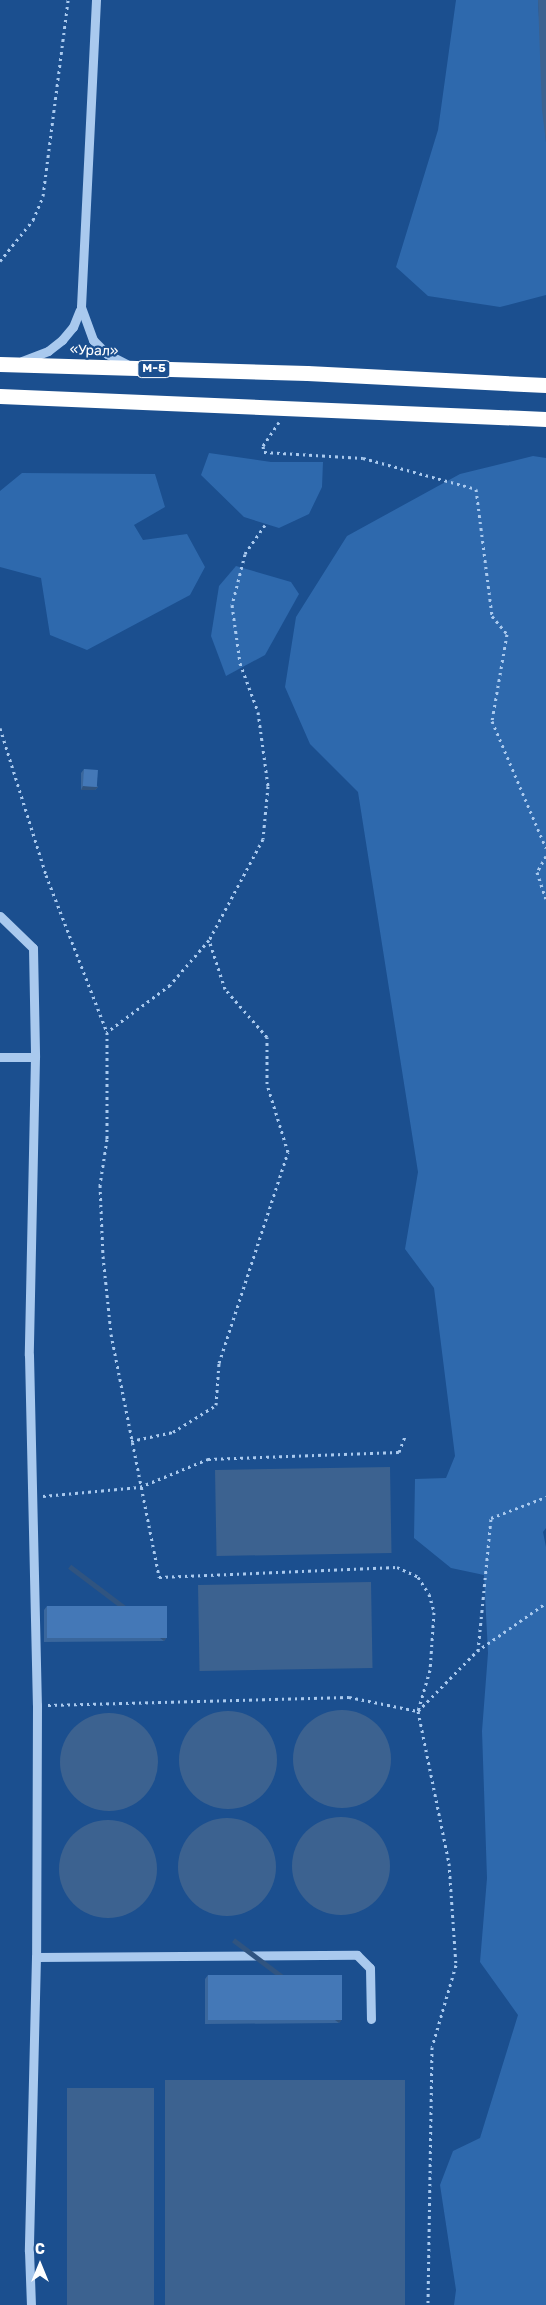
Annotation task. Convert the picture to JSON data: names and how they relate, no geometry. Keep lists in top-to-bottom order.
{
  "streets": {
    "highway": ["«Урал»", "М-5"]
  },
  "north": "top"
}
